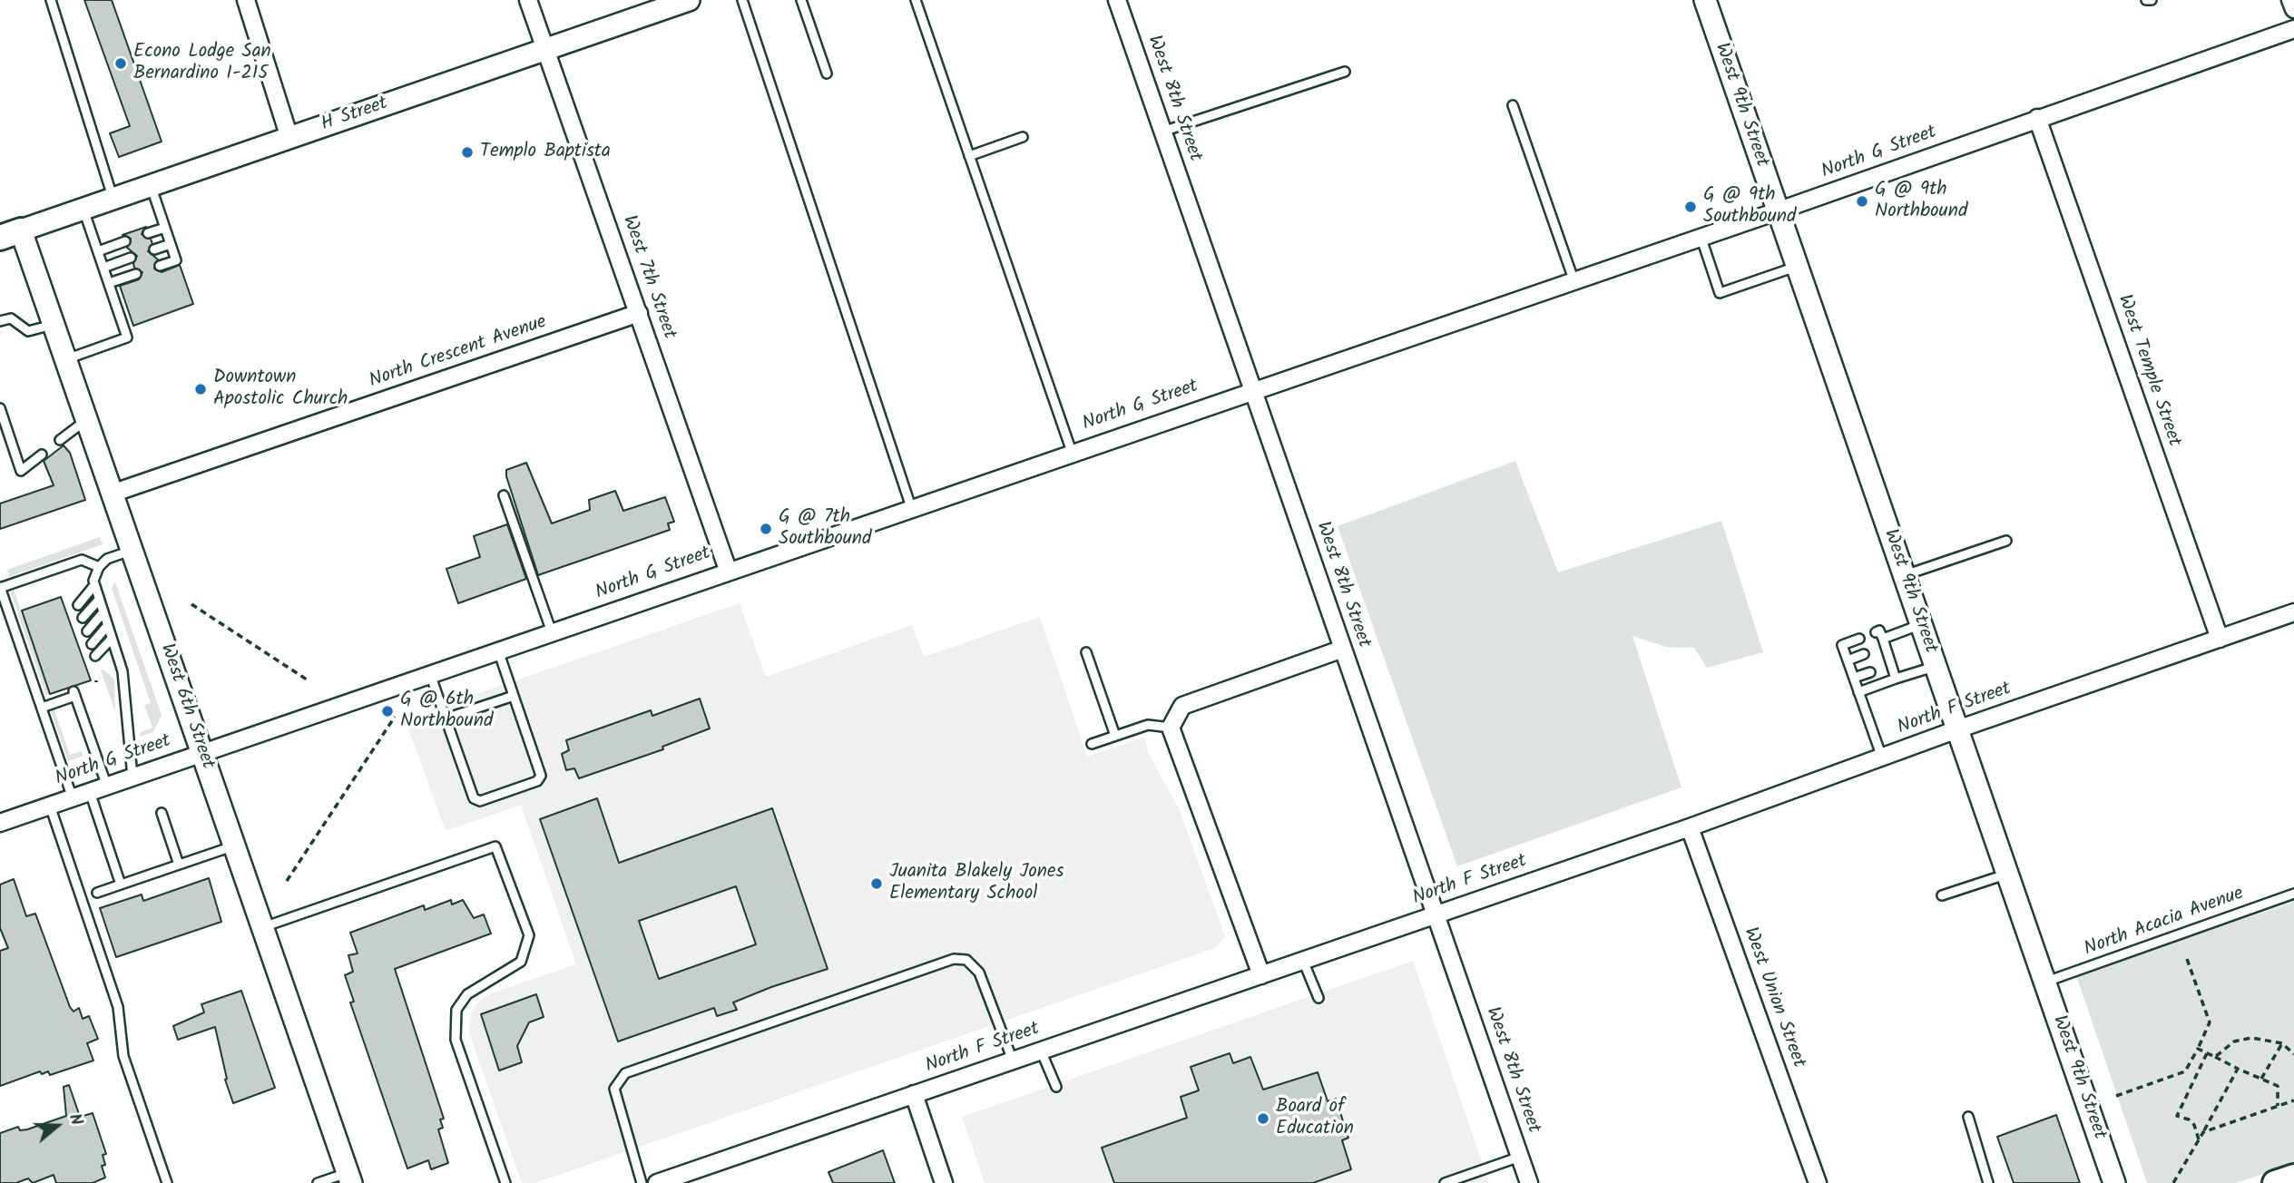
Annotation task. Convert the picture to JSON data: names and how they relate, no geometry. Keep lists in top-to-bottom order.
{
  "streets": {
    "street": [
      "West 8th Street",
      "West 9th Street",
      "H Street",
      "North G Street",
      "West 7th Street",
      "North Crescent Avenue",
      "West Temple Street",
      "West 6th Street",
      "North F Street",
      "West Union Street"
    ],
    "lane": ["North Acacia Avenue"]
  },
  "crossings": [
    ["West 8th Street", "North G Street"],
    ["West 8th Street", "North F Street"],
    ["West 9th Street", "North G Street"],
    ["West 9th Street", "North F Street"],
    ["West 9th Street", "North Acacia Avenue"],
    ["H Street", "West 7th Street"],
    ["H Street", "West 6th Street"],
    ["North G Street", "West 7th Street"],
    ["North G Street", "West Temple Street"],
    ["North G Street", "West 6th Street"],
    ["West 7th Street", "North Crescent Avenue"],
    ["North Crescent Avenue", "West 6th Street"],
    ["West Temple Street", "North F Street"],
    ["North F Street", "West Union Street"]
  ],
  "places": [
    "Econo Lodge San Bernardino I-215",
    "Templo Baptista",
    "G @ 9th Northbound",
    "G @ 9th Southbound",
    "Downtown Apostolic Church",
    "G @ 7th Southbound",
    "G @ 6th Northbound",
    "Juanita Blakely Jones Elementary School",
    "Board of Education"
  ],
  "north": "right"
}
